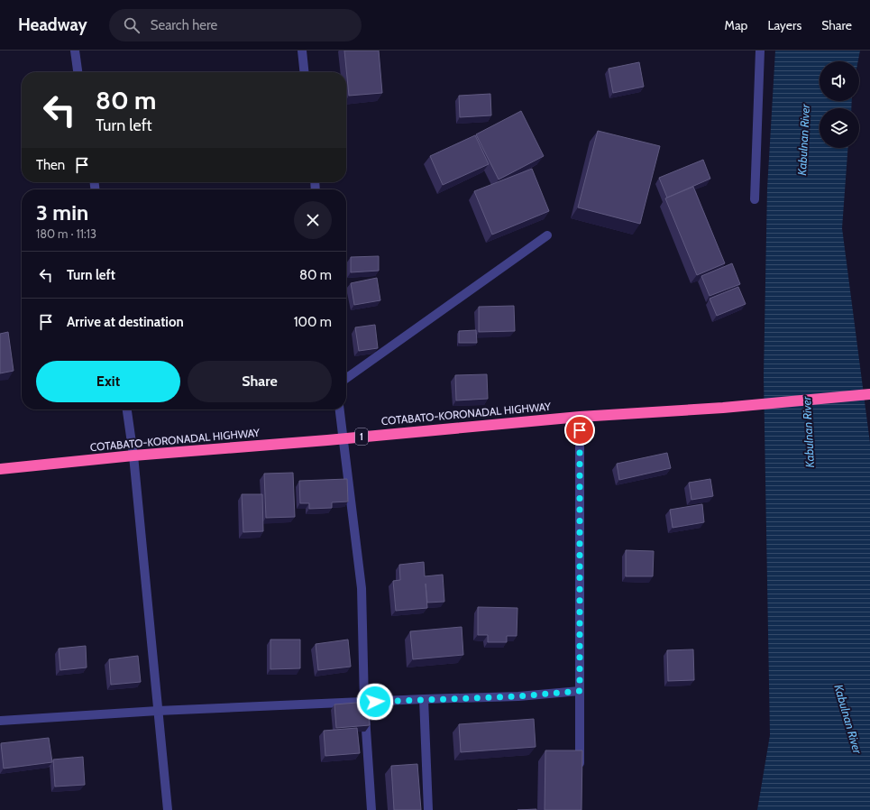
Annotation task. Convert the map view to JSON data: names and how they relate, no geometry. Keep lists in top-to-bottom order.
{
  "streets": {
    "highway": ["COTABATO-KORONADAL HIGHWAY", "1"]
  },
  "water": ["Kabulnan River"],
  "page": {
    "header": "Headway",
    "search": "Search here",
    "nav": ["Map", "Layers", "Share"],
    "turn": ["80 m", "Turn left"],
    "then": "Then",
    "heading": ["3 min", "180 m · 11:13"],
    "list": [
      {
        "name": "Turn left",
        "value": "80 m"
      },
      {
        "name": "Arrive at destination",
        "value": "100 m"
      }
    ],
    "buttons": ["Exit", "Share"]
  }
}
